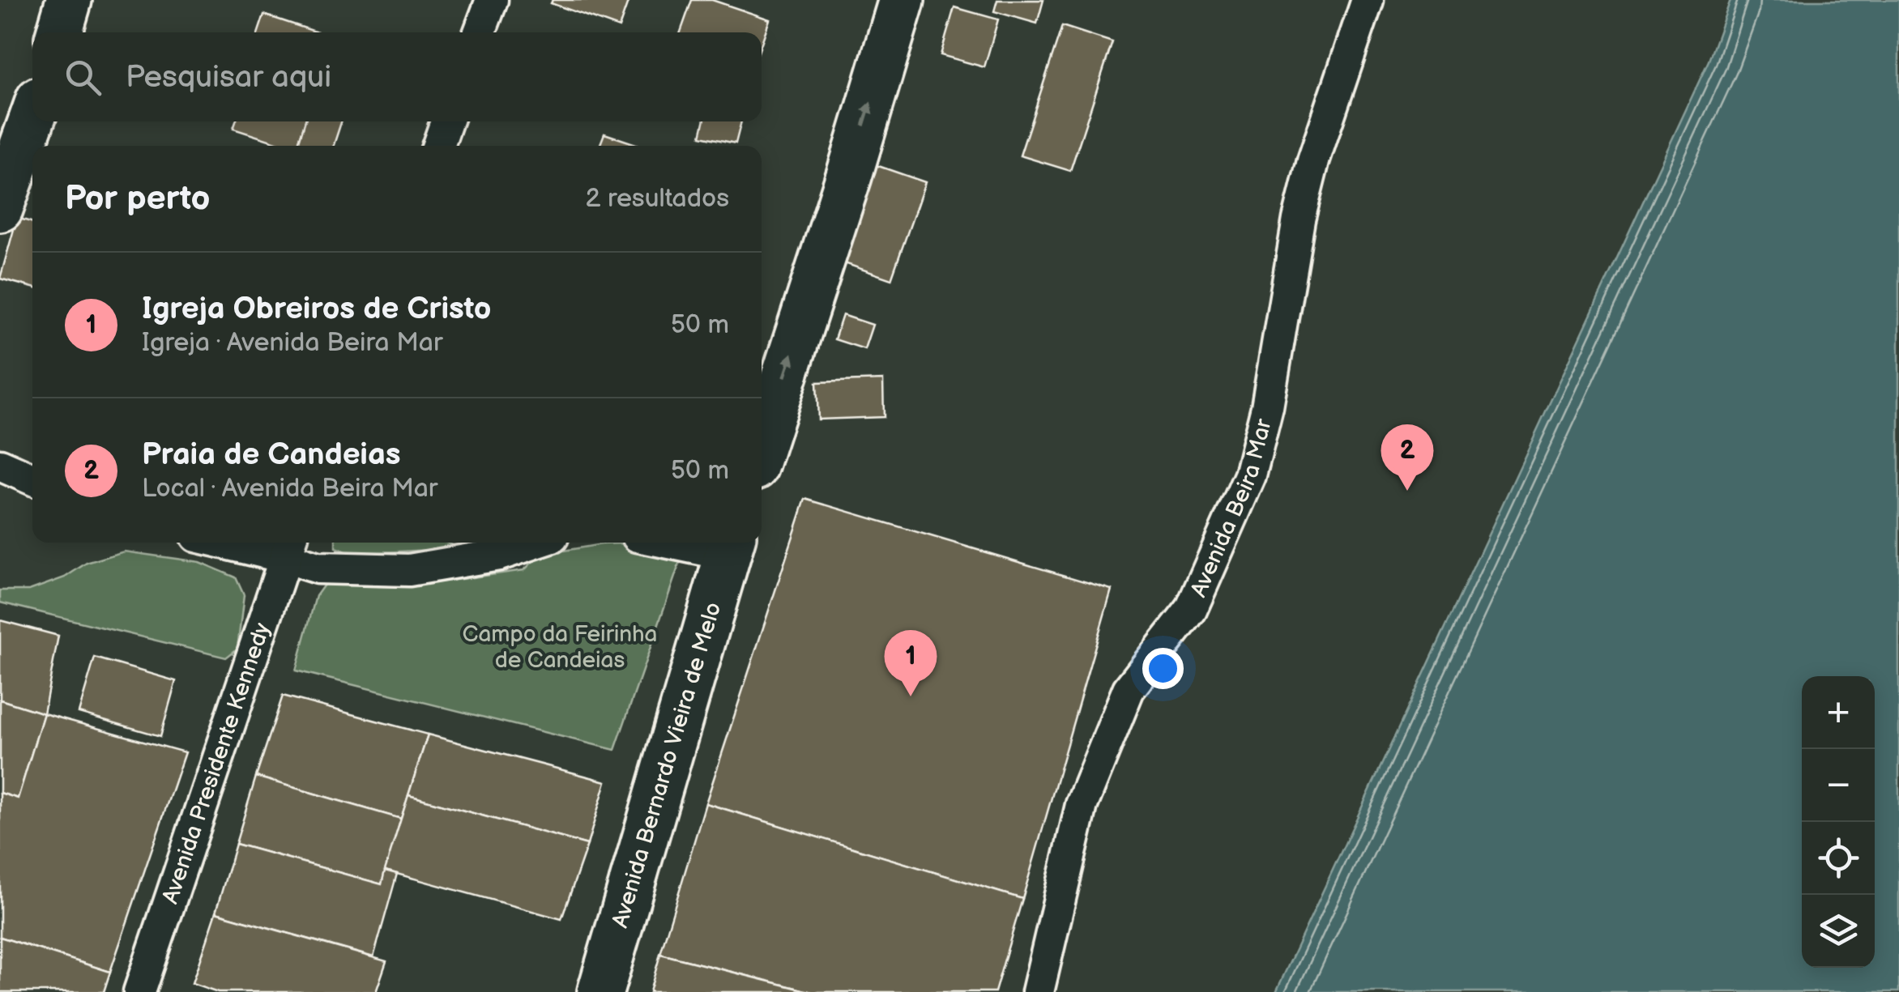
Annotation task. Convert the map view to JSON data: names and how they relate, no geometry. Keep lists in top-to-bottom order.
{
  "streets": {
    "main road": ["Avenida Bernardo Vieira de Melo"],
    "street": ["Avenida Beira Mar", "Avenida Presidente Kennedy"]
  },
  "parks": ["Campo da Feirinha de Candeias"],
  "page": {
    "search": "Pesquisar aqui",
    "heading": ["Por perto", "2 resultados"],
    "list": [
      {
        "mark": "1",
        "name": "Igreja Obreiros de Cristo",
        "note": "Igreja · Avenida Beira Mar",
        "value": "50 m"
      },
      {
        "mark": "2",
        "name": "Praia de Candeias",
        "note": "Local · Avenida Beira Mar",
        "value": "50 m"
      }
    ],
    "pins": ["2", "1"],
    "map_buttons": ["+", "−"]
  }
}
